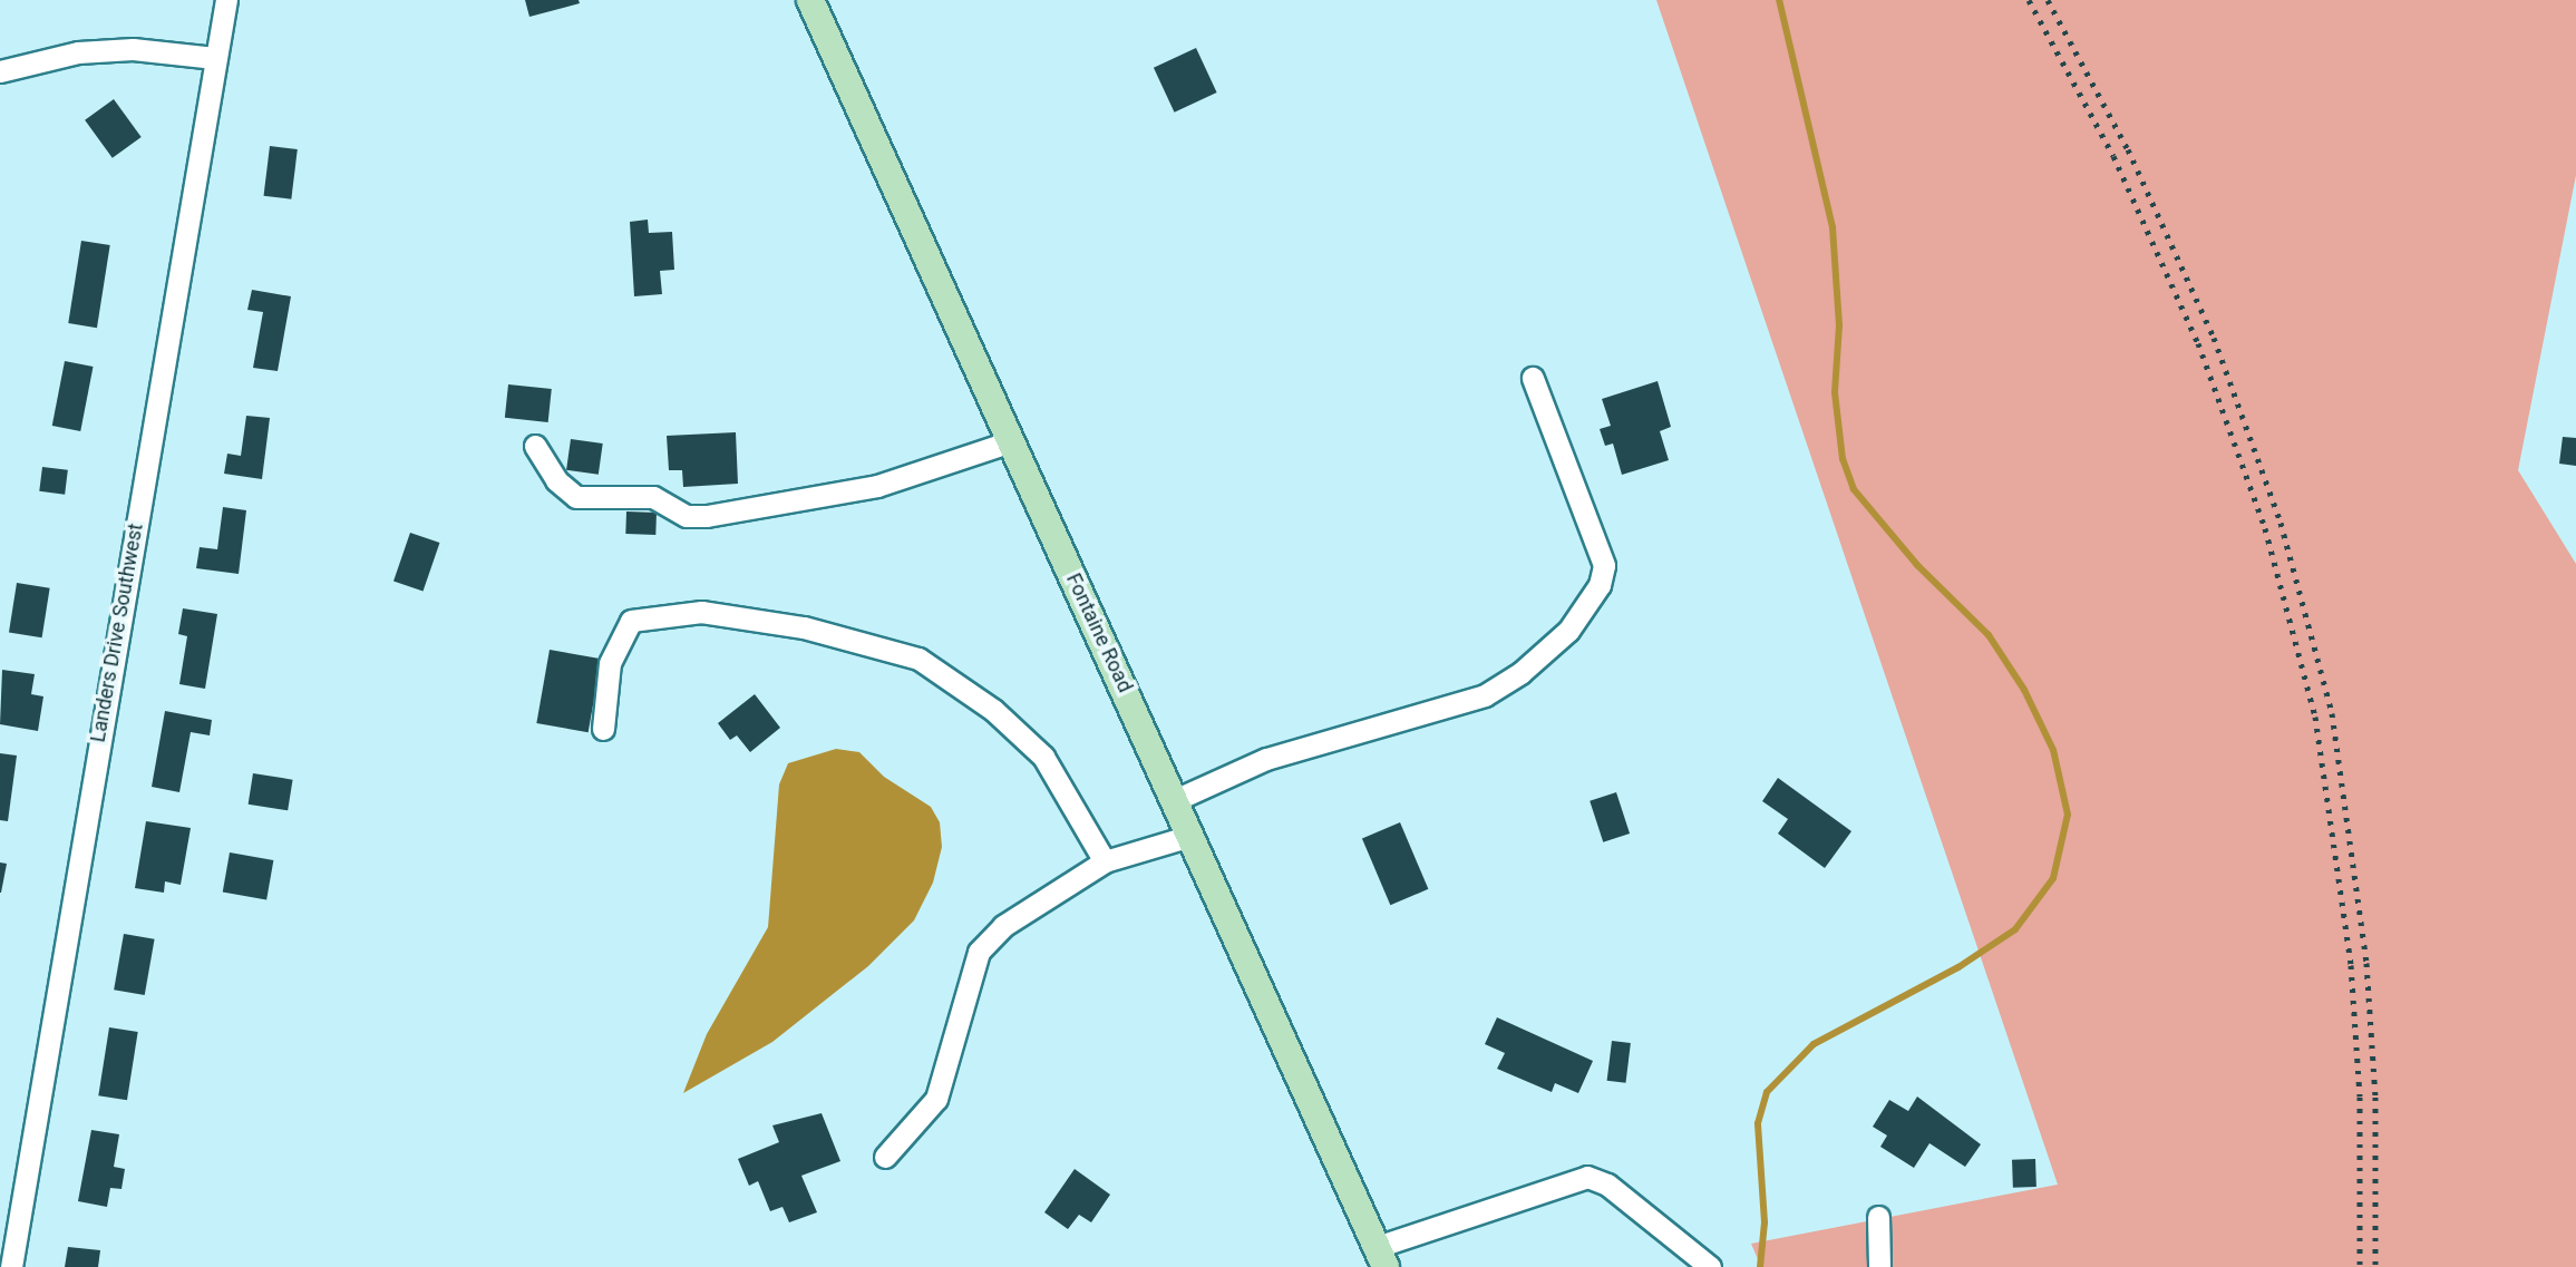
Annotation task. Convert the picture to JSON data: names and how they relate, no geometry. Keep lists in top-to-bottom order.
{
  "streets": {
    "main road": ["Fontaine Road"],
    "street": ["Landers Drive Southwest"]
  }
}
